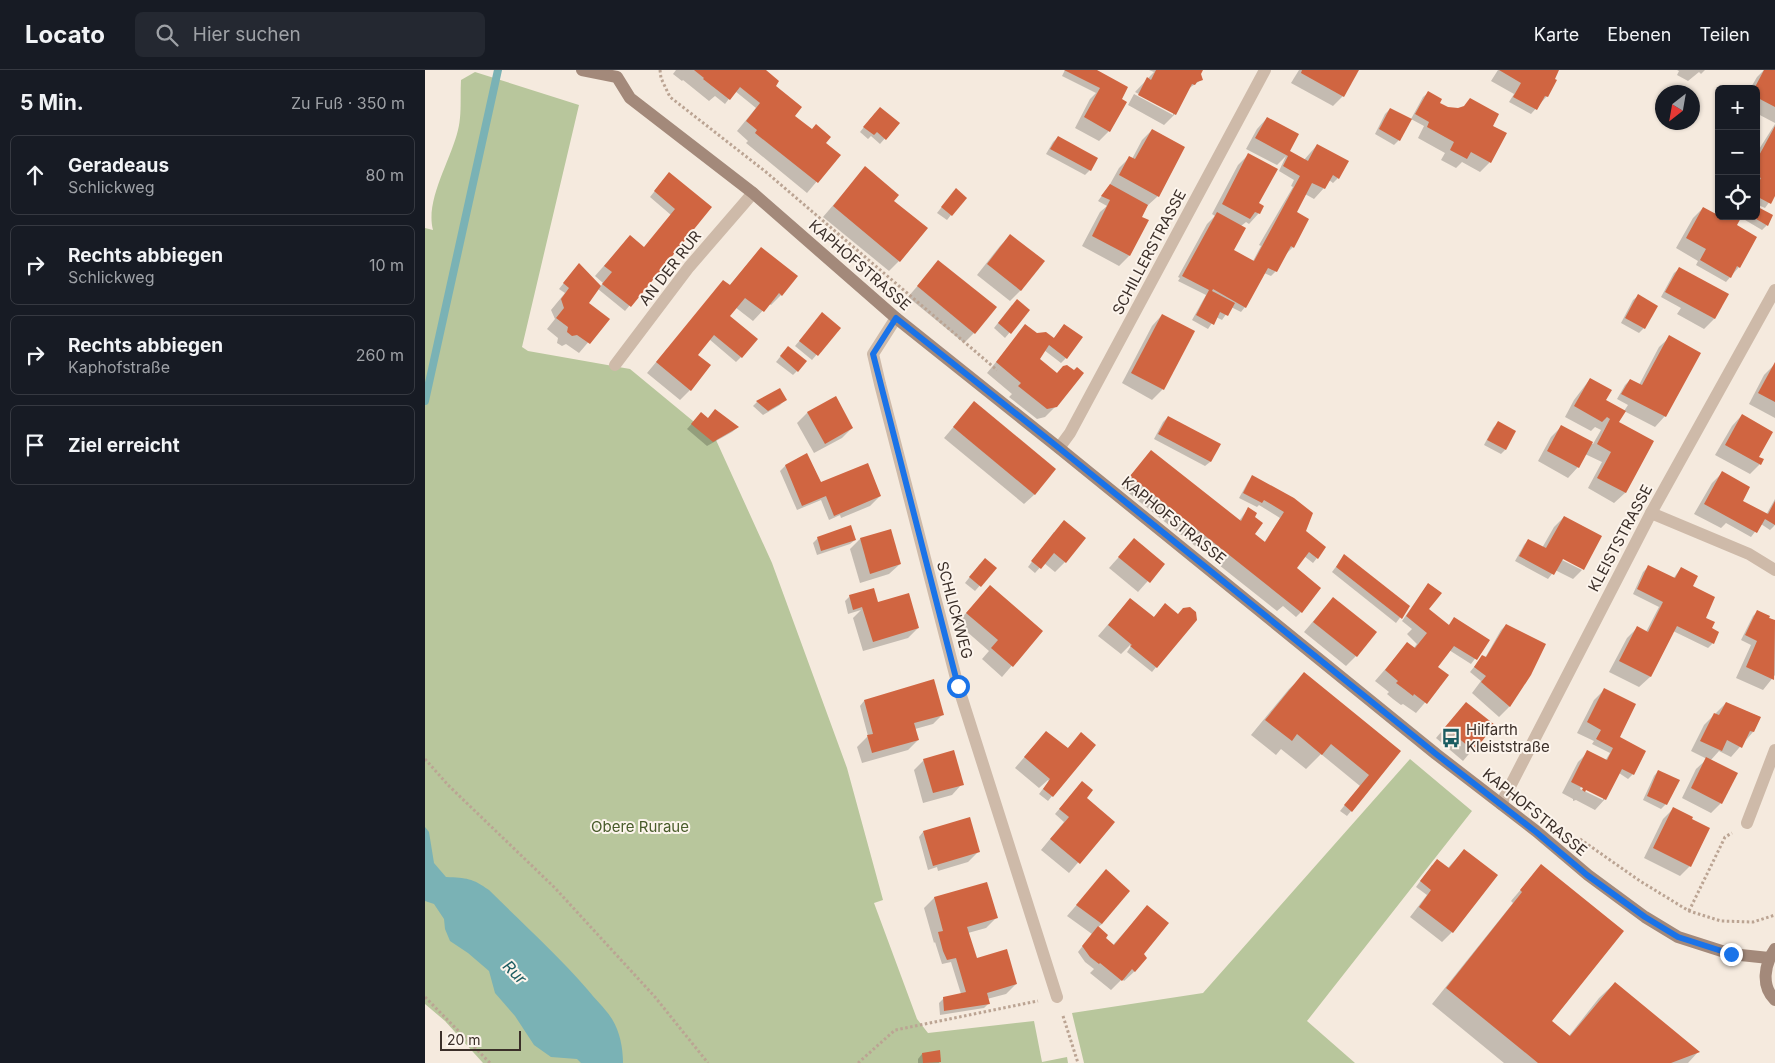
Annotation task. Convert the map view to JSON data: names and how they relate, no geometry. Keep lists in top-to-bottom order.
{
  "streets": {
    "main road": ["KAPHOFSTRASSE"],
    "street": [
      "SCHILLERSTRASSE",
      "AN DER RUR",
      "KLEISTSTRASSE",
      "SCHLICKWEG"
    ]
  },
  "crossings": [
    ["SCHILLERSTRASSE", "KAPHOFSTRASSE"],
    ["KAPHOFSTRASSE", "AN DER RUR"],
    ["KAPHOFSTRASSE", "KLEISTSTRASSE"],
    ["KAPHOFSTRASSE", "SCHLICKWEG"]
  ],
  "water": ["Rur"],
  "parks": ["Obere Ruraue"],
  "places": {
    "bus stop": ["Hilfarth Kleiststraße"]
  },
  "scale_bar": "20 m",
  "north": "bottom left",
  "page": {
    "header": "Locato",
    "search": "Hier suchen",
    "nav": ["Karte", "Ebenen", "Teilen"],
    "heading": ["5 Min.", "Zu Fuß · 350 m"],
    "map_buttons": ["+", "−"],
    "list": [
      ["Geradeaus", "Schlickweg", "80 m"],
      ["Rechts abbiegen", "Schlickweg", "10 m"],
      ["Rechts abbiegen", "Kaphofstraße", "260 m"],
      "Ziel erreicht"
    ],
    "scale": "20 m"
  }
}
